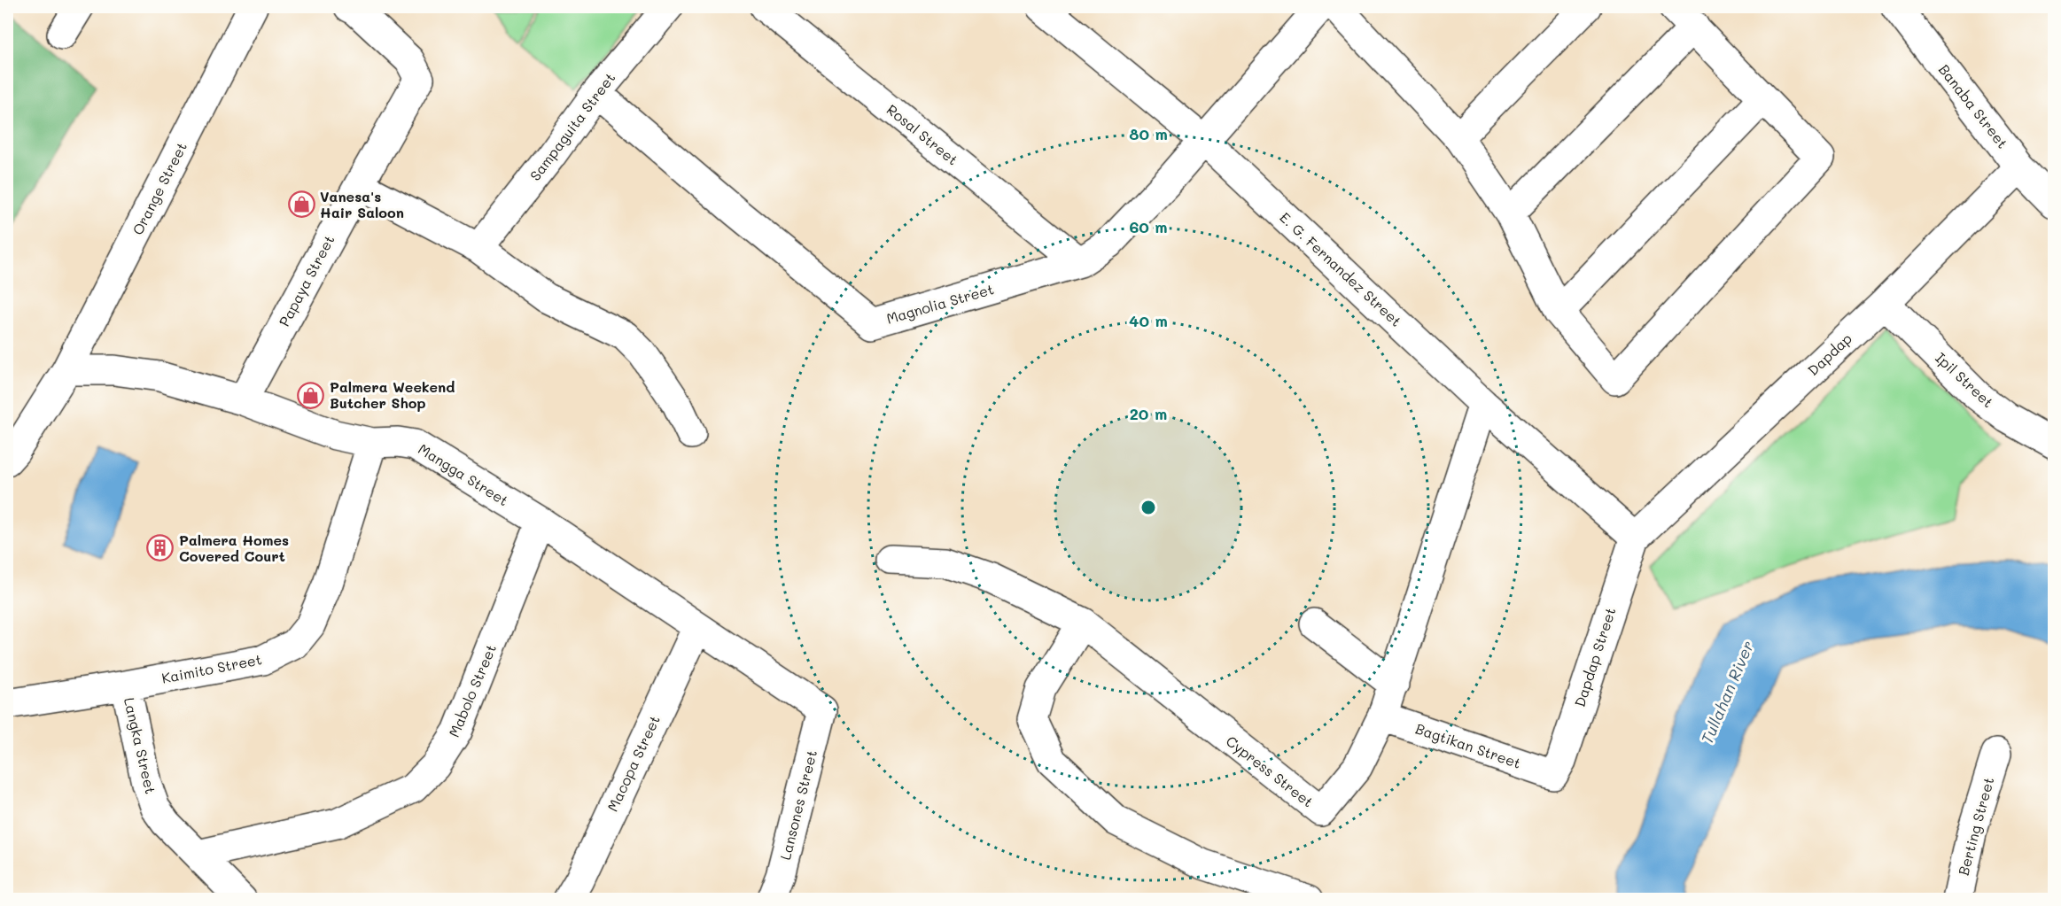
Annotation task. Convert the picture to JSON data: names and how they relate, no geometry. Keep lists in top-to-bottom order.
{
  "streets": {
    "street": [
      "Banaba Street",
      "Sampaguita Street",
      "Rosal Street",
      "Orange Street",
      "E. G. Fernandez Street",
      "Papaya Street",
      "Magnolia Street",
      "Dapdap",
      "Ipil Street",
      "Mangga Street",
      "Dapdap Street",
      "Kaimito Street",
      "Mabolo Street",
      "Langka Street",
      "Bagtikan Street",
      "Macopa Street",
      "Cypress Street",
      "Lansones Street",
      "Berting Street"
    ]
  },
  "crossings": [
    ["Banaba Street", "Dapdap"],
    ["Sampaguita Street", "Magnolia Street"],
    ["Rosal Street", "Magnolia Street"],
    ["Orange Street", "Mangga Street"],
    ["E. G. Fernandez Street", "Magnolia Street"],
    ["E. G. Fernandez Street", "Dapdap"],
    ["E. G. Fernandez Street", "Dapdap Street"],
    ["E. G. Fernandez Street", "Cypress Street"],
    ["Papaya Street", "Mangga Street"],
    ["Dapdap", "Ipil Street"],
    ["Dapdap", "Dapdap Street"],
    ["Mangga Street", "Kaimito Street"],
    ["Mangga Street", "Mabolo Street"],
    ["Mangga Street", "Macopa Street"],
    ["Mangga Street", "Lansones Street"],
    ["Dapdap Street", "Bagtikan Street"],
    ["Kaimito Street", "Langka Street"],
    ["Mabolo Street", "Langka Street"],
    ["Bagtikan Street", "Cypress Street"]
  ],
  "water": ["Tullahan River"],
  "places": {
    "shop": ["Vanesa's Hair Saloon", "Palmera Weekend Butcher Shop"],
    "building": ["Palmera Homes Covered Court"]
  },
  "rings": [
    "80 m",
    "60 m",
    "40 m",
    "20 m"
  ]
}
